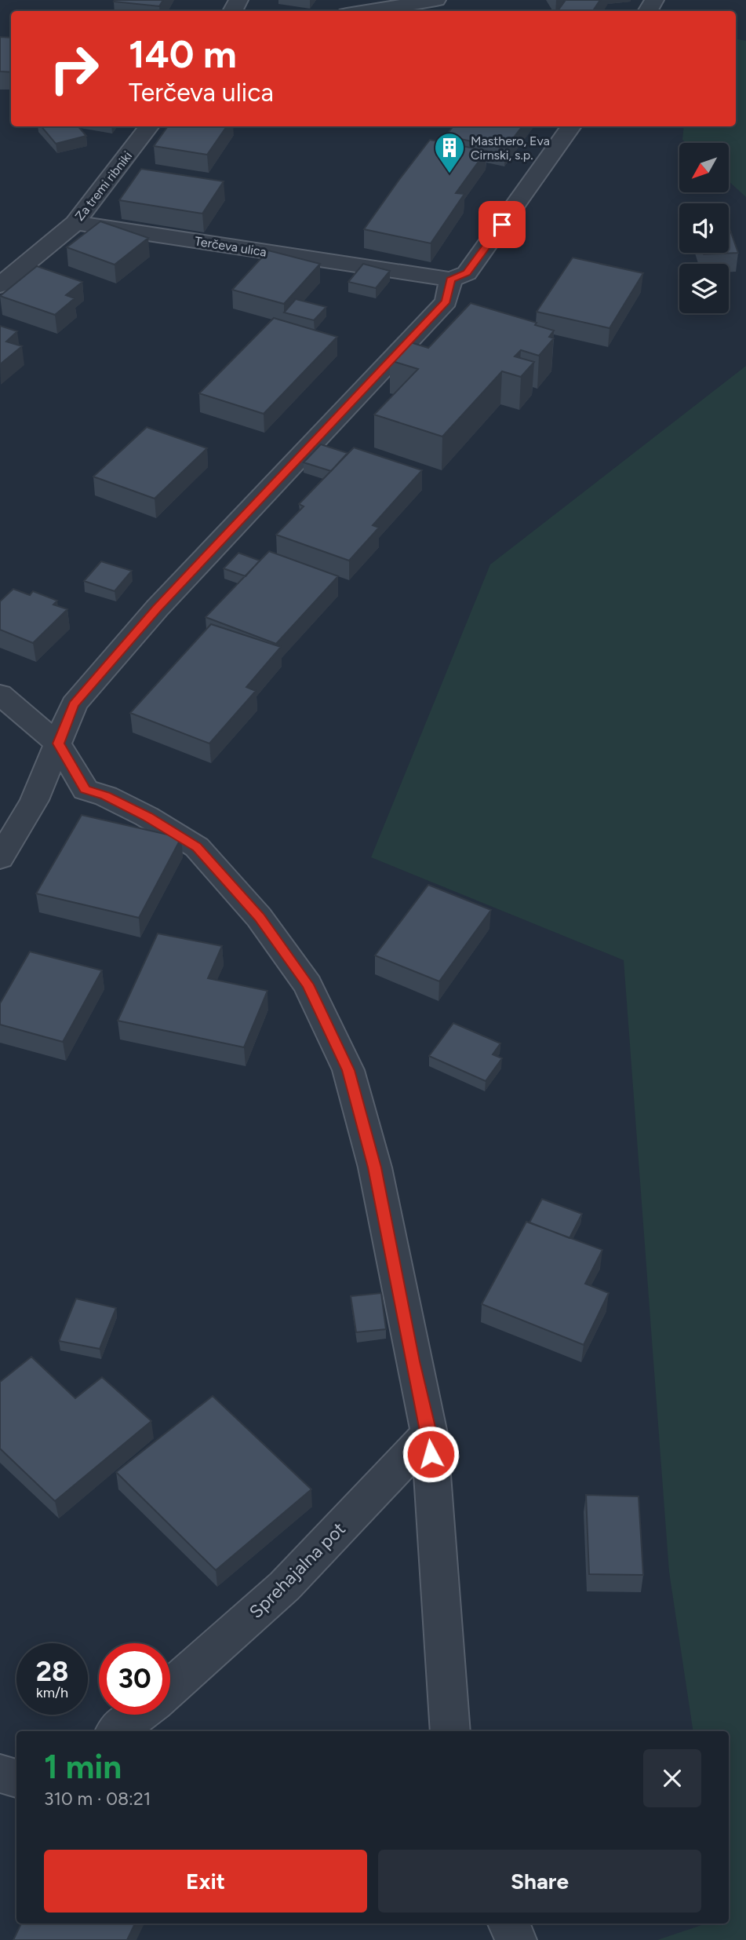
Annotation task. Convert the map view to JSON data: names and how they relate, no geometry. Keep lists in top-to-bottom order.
{
  "streets": {
    "street": ["Za tremi ribniki", "Terčeva ulica", "Sprehajalna pot"]
  },
  "crossings": [
    ["Za tremi ribniki", "Terčeva ulica"]
  ],
  "places": {
    "building": ["Masthero, Eva Cirnski, s.p."]
  },
  "north": "bottom left",
  "page": {
    "turn": ["140 m", "Terčeva ulica"],
    "speed": "28 km/h",
    "limit": "30",
    "heading": ["1 min", "310 m · 08:21"],
    "buttons": ["Exit", "Share"]
  }
}
